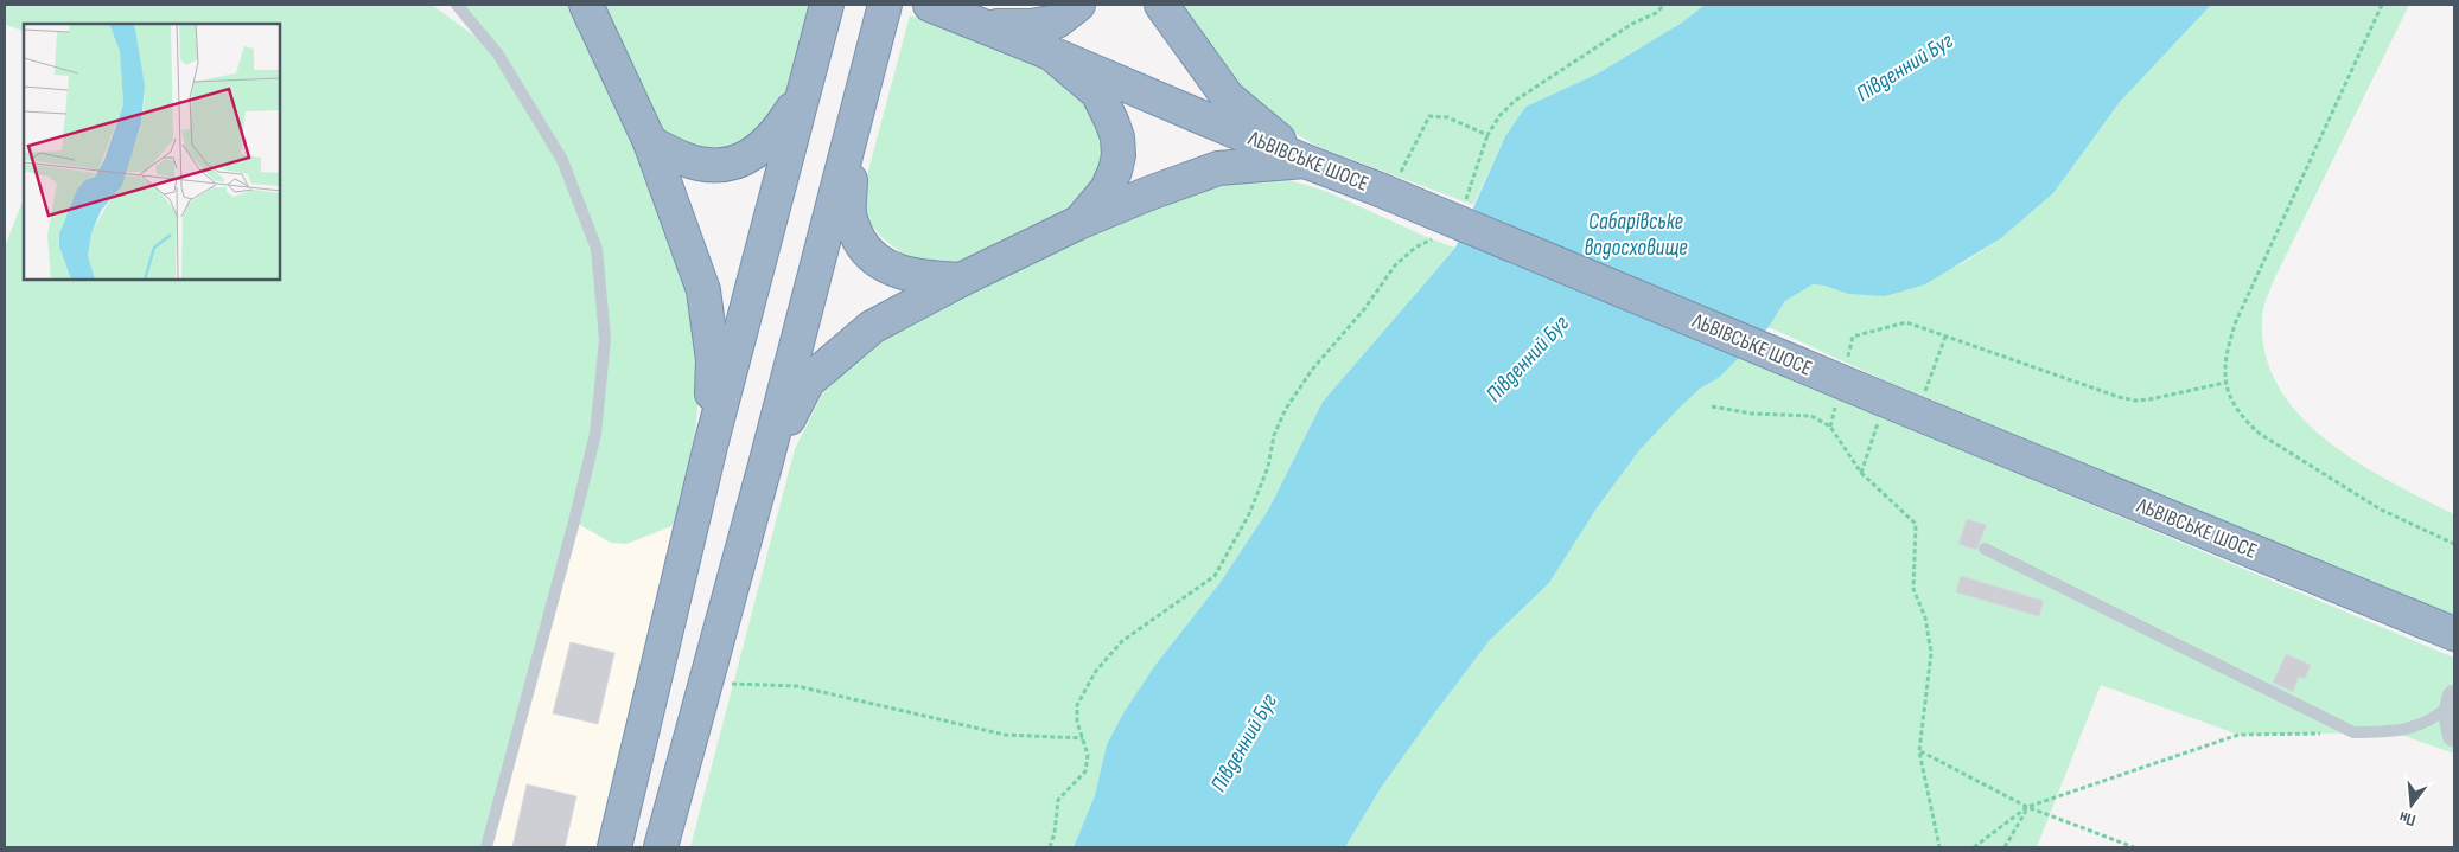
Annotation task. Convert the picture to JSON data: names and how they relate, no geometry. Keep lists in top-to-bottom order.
{
  "streets": {
    "highway": ["ЛЬВІВСЬКЕ ШОСЕ"]
  },
  "water": ["Південний Буг", "Сабарівське водосховище"],
  "north": "bottom"
}
